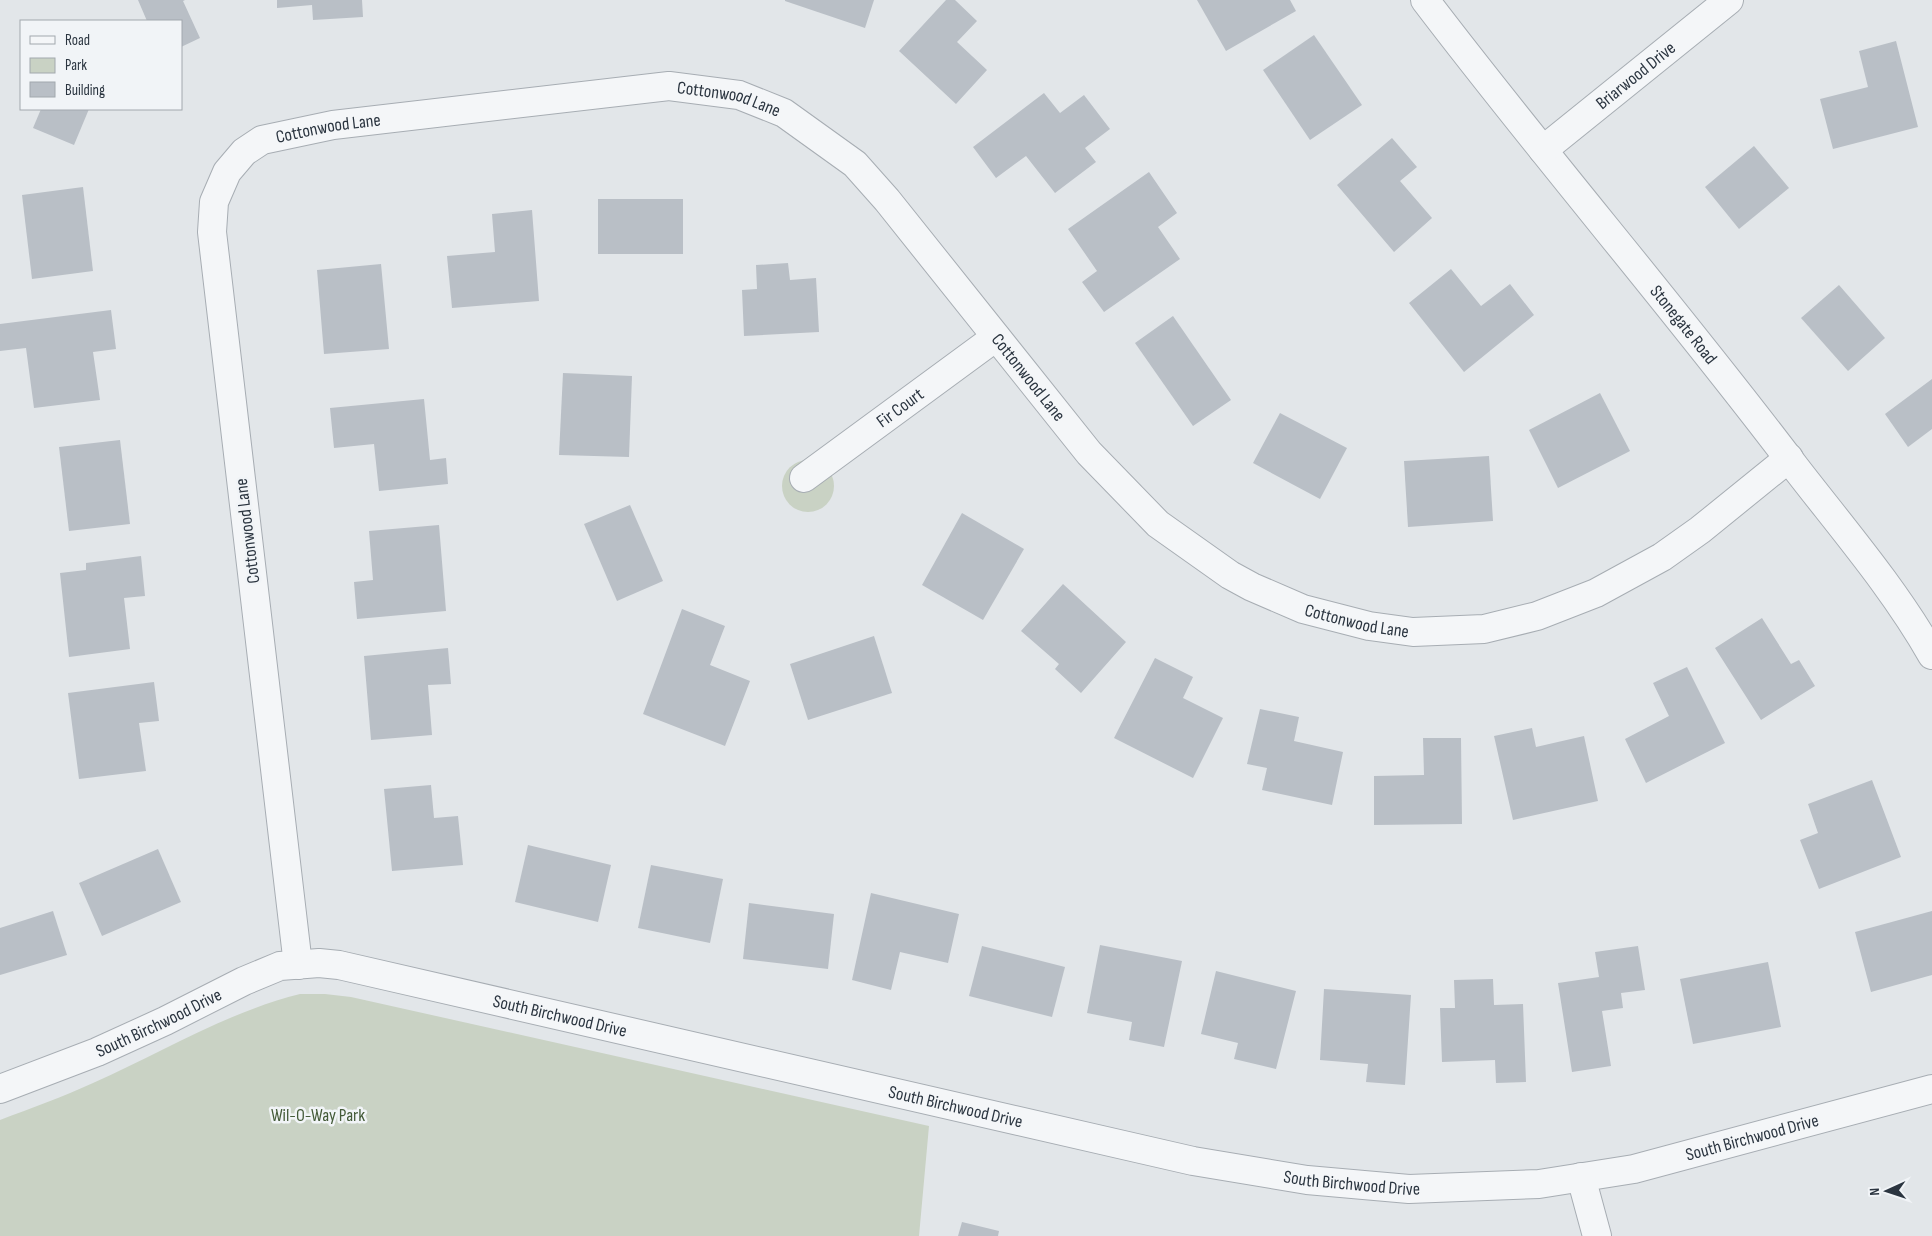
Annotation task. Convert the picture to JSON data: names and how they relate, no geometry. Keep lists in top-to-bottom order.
{
  "streets": {
    "street": [
      "Briarwood Drive",
      "Cottonwood Lane",
      "Stonegate Road",
      "Fir Court",
      "South Birchwood Drive"
    ]
  },
  "crossings": [
    ["Briarwood Drive", "Stonegate Road"],
    ["Cottonwood Lane", "Stonegate Road"],
    ["Cottonwood Lane", "Fir Court"],
    ["Cottonwood Lane", "South Birchwood Drive"]
  ],
  "parks": ["Wil-O-Way Park"],
  "legend": ["Road", "Park", "Building"],
  "north": "left"
}
